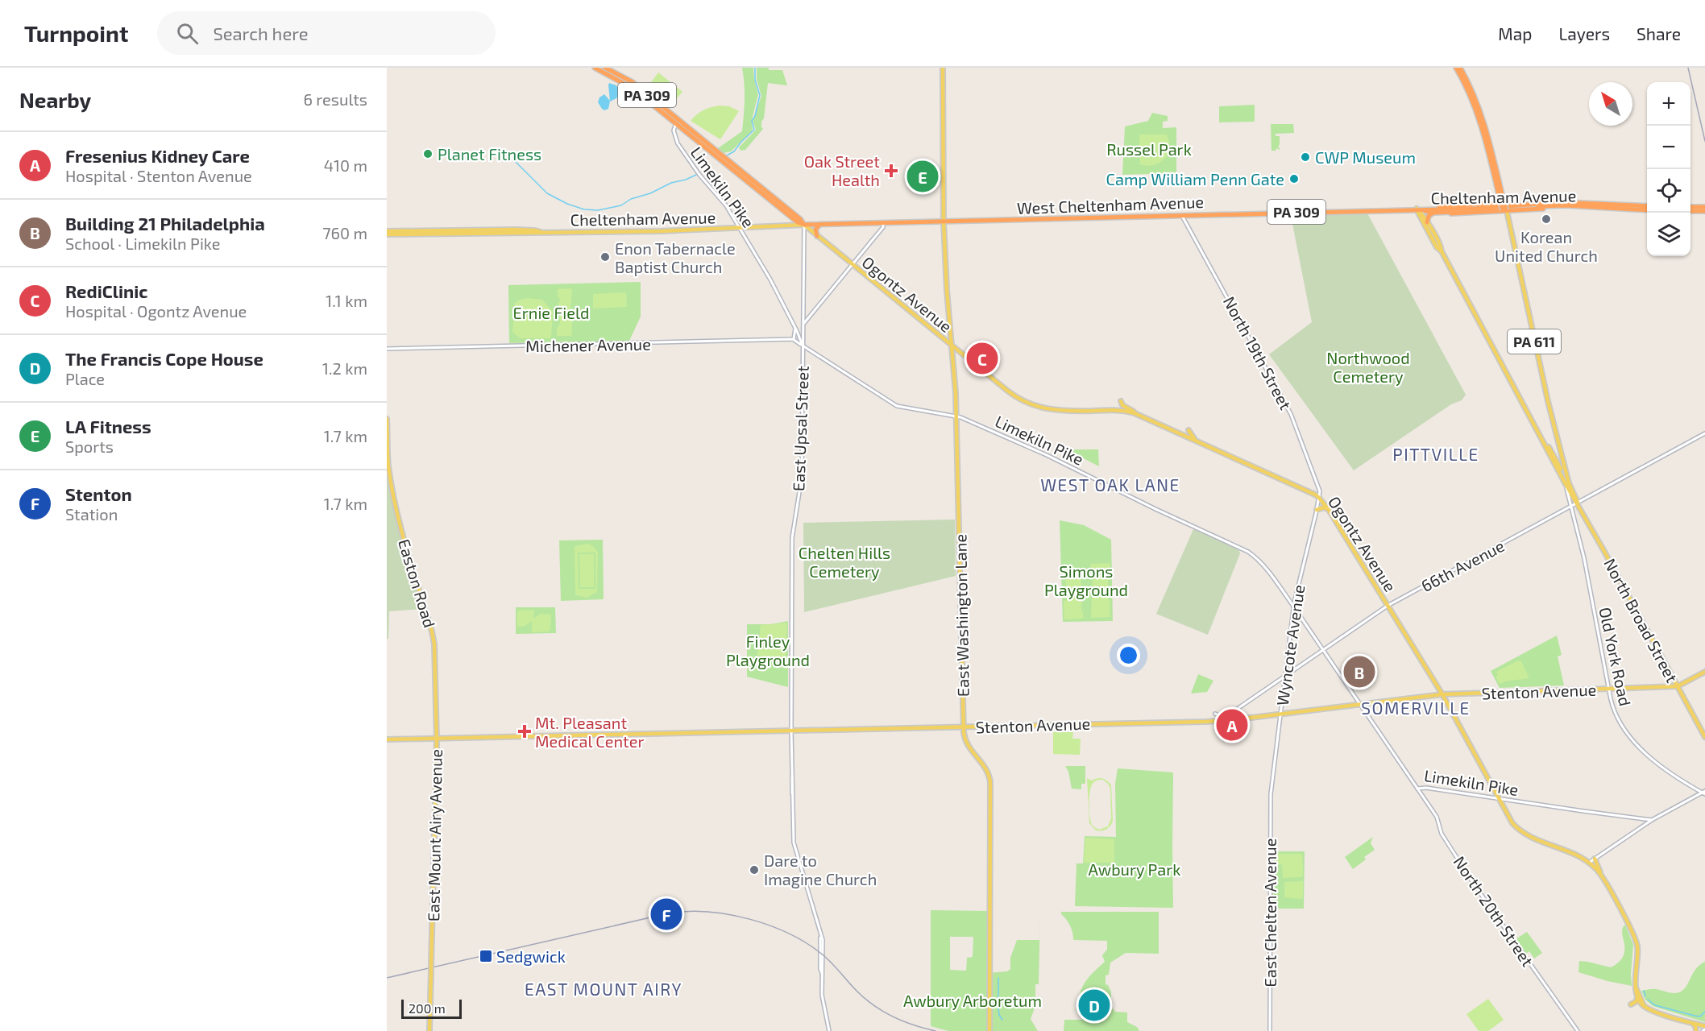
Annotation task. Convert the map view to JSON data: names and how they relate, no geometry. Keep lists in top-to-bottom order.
{
  "streets": {
    "highway": [
      "PA 309",
      "Cheltenham Avenue",
      "West Cheltenham Avenue",
      "Ogontz Avenue",
      "PA 611",
      "Old York Road"
    ],
    "main road": [
      "Easton Road",
      "East Washington Lane",
      "North Broad Street",
      "Stenton Avenue",
      "East Mount Airy Avenue"
    ],
    "street": [
      "Limekiln Pike",
      "Michener Avenue",
      "North 19th Street",
      "East Upsal Street",
      "66th Avenue",
      "Wyncote Avenue",
      "North 20th Street",
      "East Chelten Avenue"
    ]
  },
  "crossings": [
    ["PA 309", "Limekiln Pike"],
    ["PA 309", "Ogontz Avenue"],
    ["Limekiln Pike", "Cheltenham Avenue"],
    ["Limekiln Pike", "Ogontz Avenue"],
    ["Limekiln Pike", "Michener Avenue"],
    ["Limekiln Pike", "East Upsal Street"],
    ["Limekiln Pike", "66th Avenue"],
    ["Limekiln Pike", "East Washington Lane"],
    ["Limekiln Pike", "Wyncote Avenue"],
    ["Limekiln Pike", "Stenton Avenue"],
    ["Limekiln Pike", "North 20th Street"],
    ["Cheltenham Avenue", "West Cheltenham Avenue"],
    ["Cheltenham Avenue", "Ogontz Avenue"],
    ["Cheltenham Avenue", "East Upsal Street"],
    ["Cheltenham Avenue", "North Broad Street"],
    ["West Cheltenham Avenue", "Ogontz Avenue"],
    ["West Cheltenham Avenue", "North 19th Street"],
    ["West Cheltenham Avenue", "East Upsal Street"],
    ["West Cheltenham Avenue", "East Washington Lane"],
    ["West Cheltenham Avenue", "North Broad Street"],
    ["Ogontz Avenue", "North 19th Street"],
    ["Ogontz Avenue", "East Upsal Street"],
    ["Ogontz Avenue", "66th Avenue"],
    ["Ogontz Avenue", "East Washington Lane"],
    ["Ogontz Avenue", "Wyncote Avenue"],
    ["Ogontz Avenue", "Stenton Avenue"],
    ["Michener Avenue", "East Upsal Street"],
    ["North 19th Street", "Wyncote Avenue"],
    ["East Upsal Street", "Stenton Avenue"],
    ["66th Avenue", "North Broad Street"],
    ["66th Avenue", "Wyncote Avenue"],
    ["66th Avenue", "Old York Road"],
    ["66th Avenue", "Stenton Avenue"],
    ["Easton Road", "East Mount Airy Avenue"],
    ["East Washington Lane", "Stenton Avenue"],
    ["North Broad Street", "Old York Road"],
    ["North Broad Street", "Stenton Avenue"],
    ["Wyncote Avenue", "Stenton Avenue"],
    ["Wyncote Avenue", "East Chelten Avenue"],
    ["Old York Road", "Stenton Avenue"],
    ["Stenton Avenue", "East Mount Airy Avenue"]
  ],
  "districts": [
    "PITTVILLE",
    "WEST OAK LANE",
    "SOMERVILLE",
    "EAST MOUNT AIRY"
  ],
  "parks": [
    "Russel Park",
    "Ernie Field",
    "Northwood Cemetery",
    "Chelten Hills Cemetery",
    "Simons Playground",
    "Finley Playground",
    "Awbury Park",
    "Awbury Arboretum"
  ],
  "places": {
    "other": [
      "Planet Fitness",
      "CWP Museum",
      "Camp William Penn Gate",
      "Korean United Church",
      "Enon Tabernacle Baptist Church",
      "Dare to Imagine Church"
    ],
    "health": ["Oak Street Health", "Mt. Pleasant Medical Center"],
    "transit": ["Sedgwick"]
  },
  "scale_bar": "200 m",
  "north": "top left",
  "page": {
    "header": "Turnpoint",
    "search": "Search here",
    "nav": ["Map", "Layers", "Share"],
    "heading": ["Nearby", "6 results"],
    "map_buttons": ["+", "−"],
    "list": [
      {
        "mark": "A",
        "name": "Fresenius Kidney Care",
        "note": "Hospital · Stenton Avenue",
        "value": "410 m"
      },
      {
        "mark": "B",
        "name": "Building 21 Philadelphia",
        "note": "School · Limekiln Pike",
        "value": "760 m"
      },
      {
        "mark": "C",
        "name": "RediClinic",
        "note": "Hospital · Ogontz Avenue",
        "value": "1.1 km"
      },
      {
        "mark": "D",
        "name": "The Francis Cope House",
        "note": "Place",
        "value": "1.2 km"
      },
      {
        "mark": "E",
        "name": "LA Fitness",
        "note": "Sports",
        "value": "1.7 km"
      },
      {
        "mark": "F",
        "name": "Stenton",
        "note": "Station",
        "value": "1.7 km"
      }
    ],
    "pins": [
      "E",
      "C",
      "B",
      "A",
      "F",
      "D"
    ],
    "scale": "200 m"
  }
}
